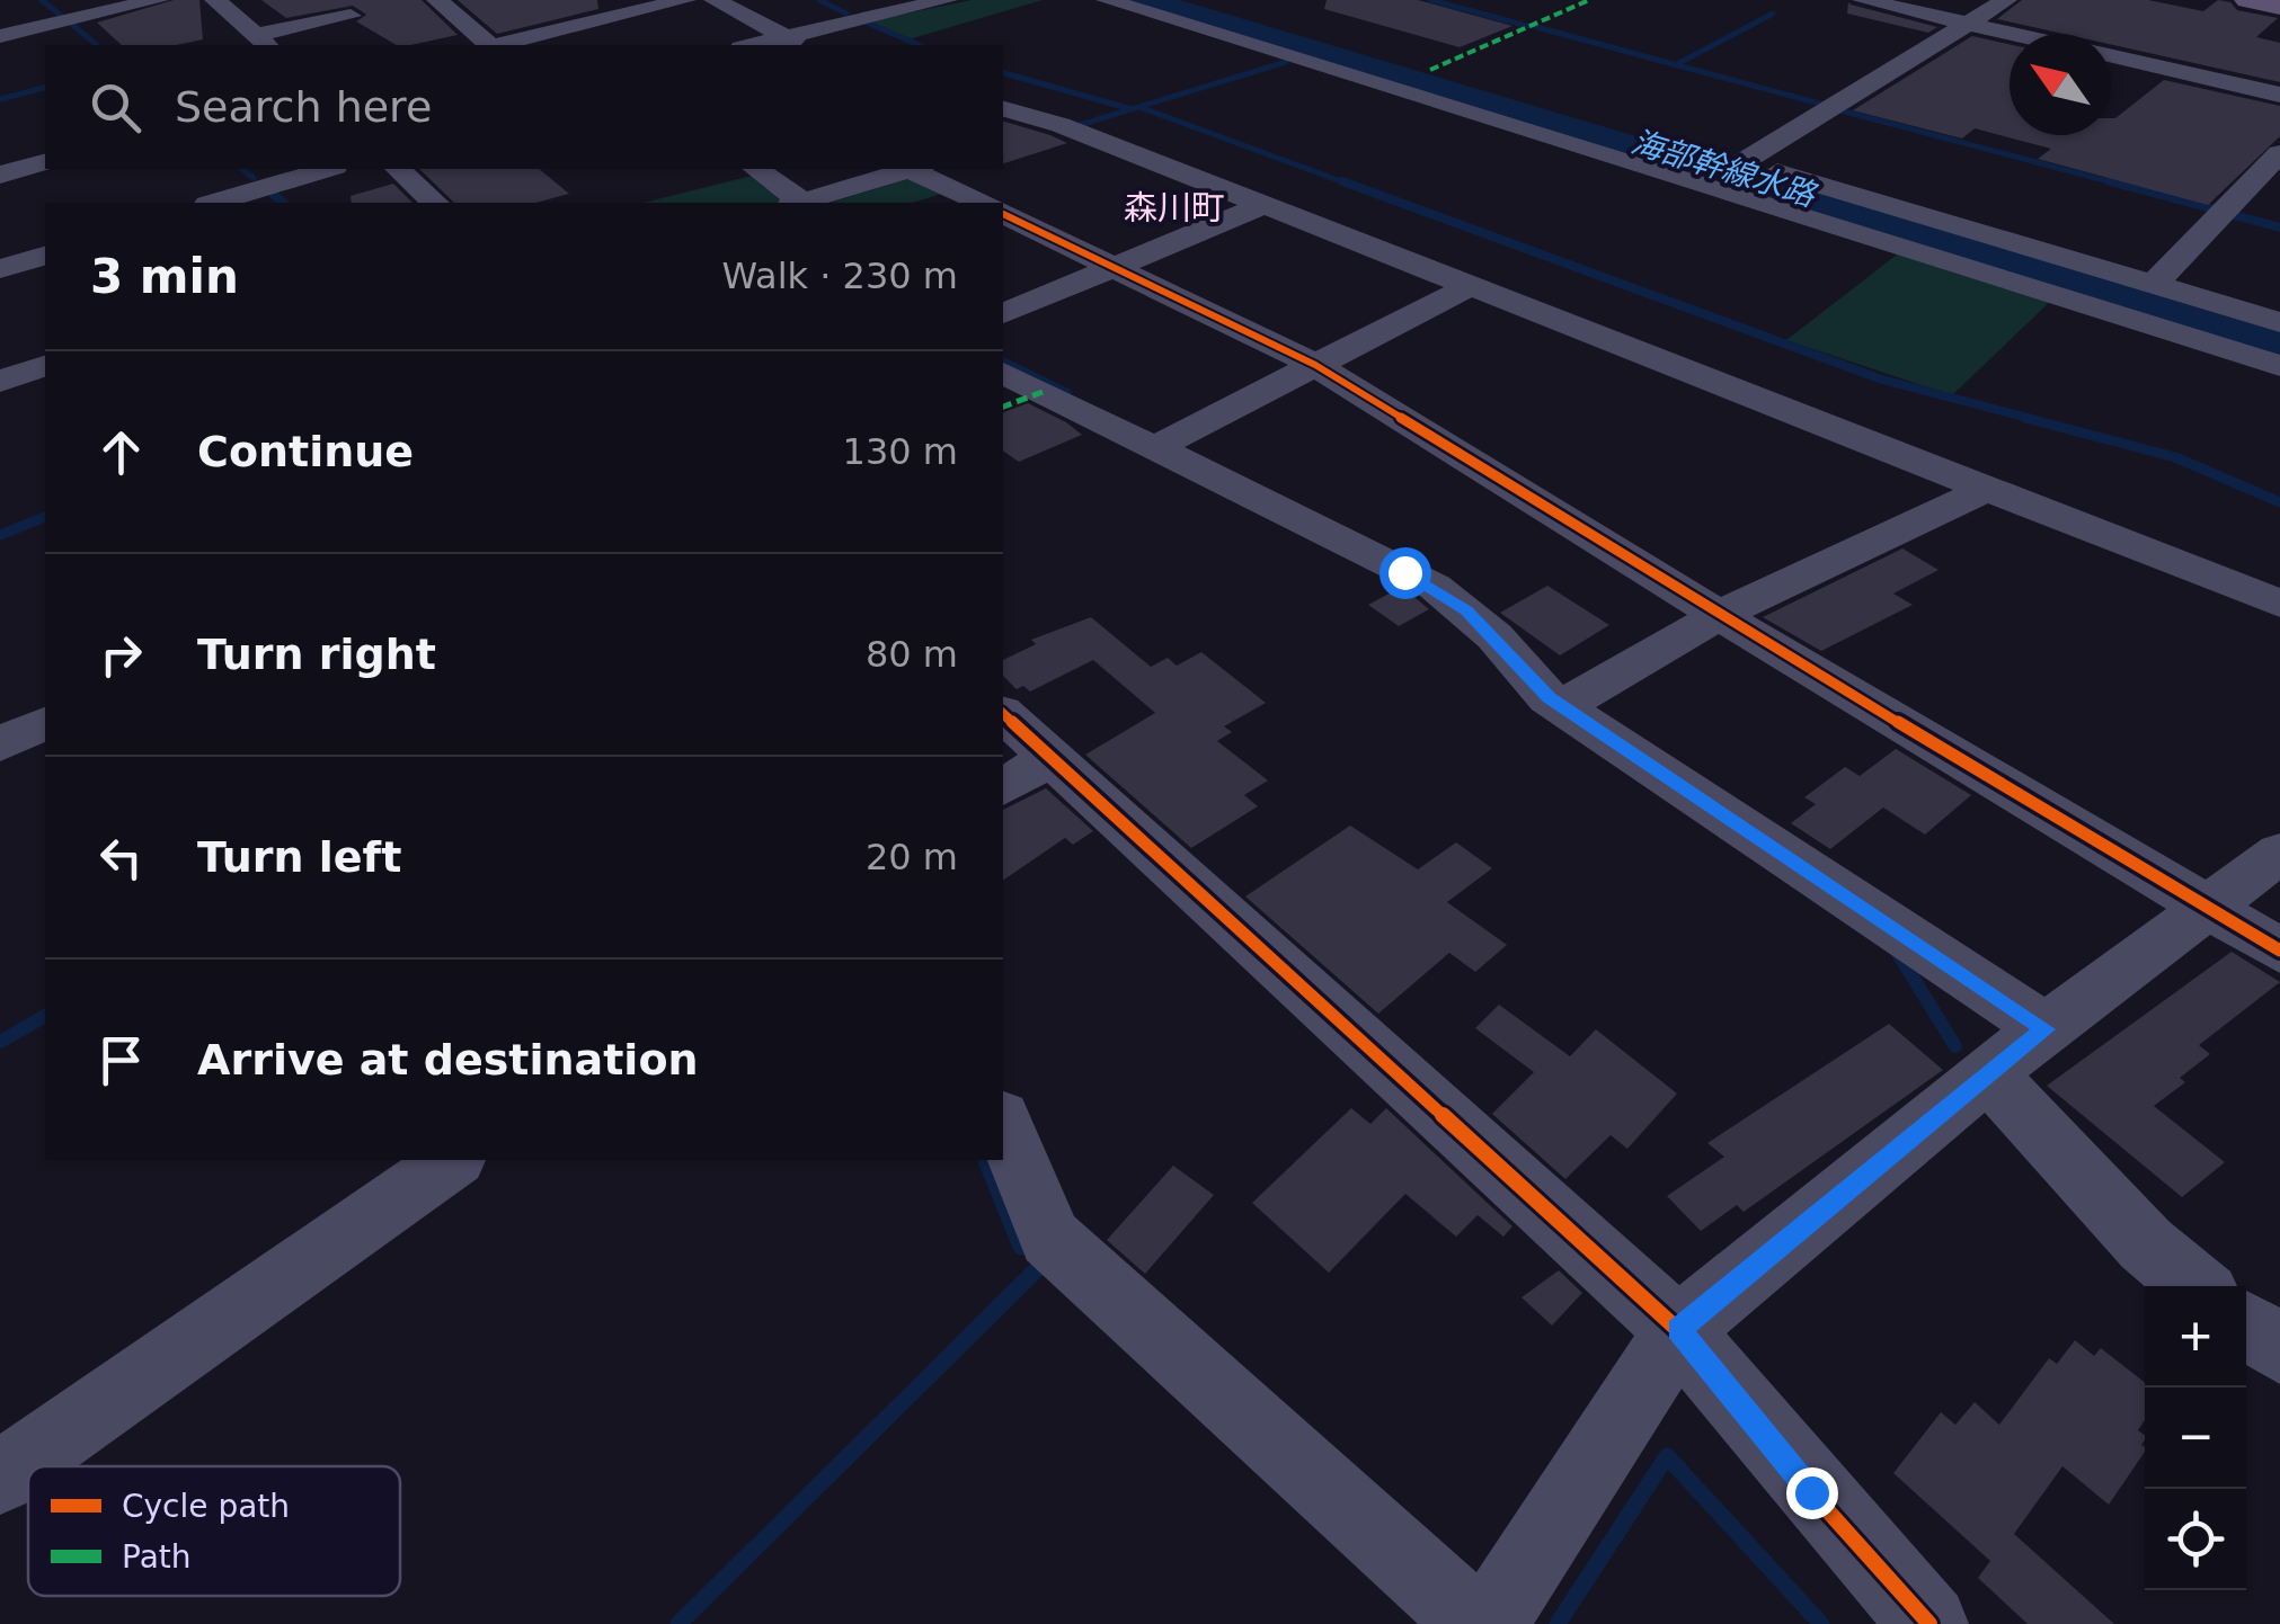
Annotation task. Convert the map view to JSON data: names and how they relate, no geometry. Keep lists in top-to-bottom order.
{
  "districts": ["森川町"],
  "water": ["海部幹線水路"],
  "legend": ["Cycle path", "Path"],
  "north": "top left",
  "page": {
    "search": "Search here",
    "heading": ["3 min", "Walk · 230 m"],
    "list": [
      ["Continue", "130 m"],
      ["Turn right", "80 m"],
      ["Turn left", "20 m"],
      "Arrive at destination"
    ],
    "map_buttons": ["+", "−"]
  }
}
